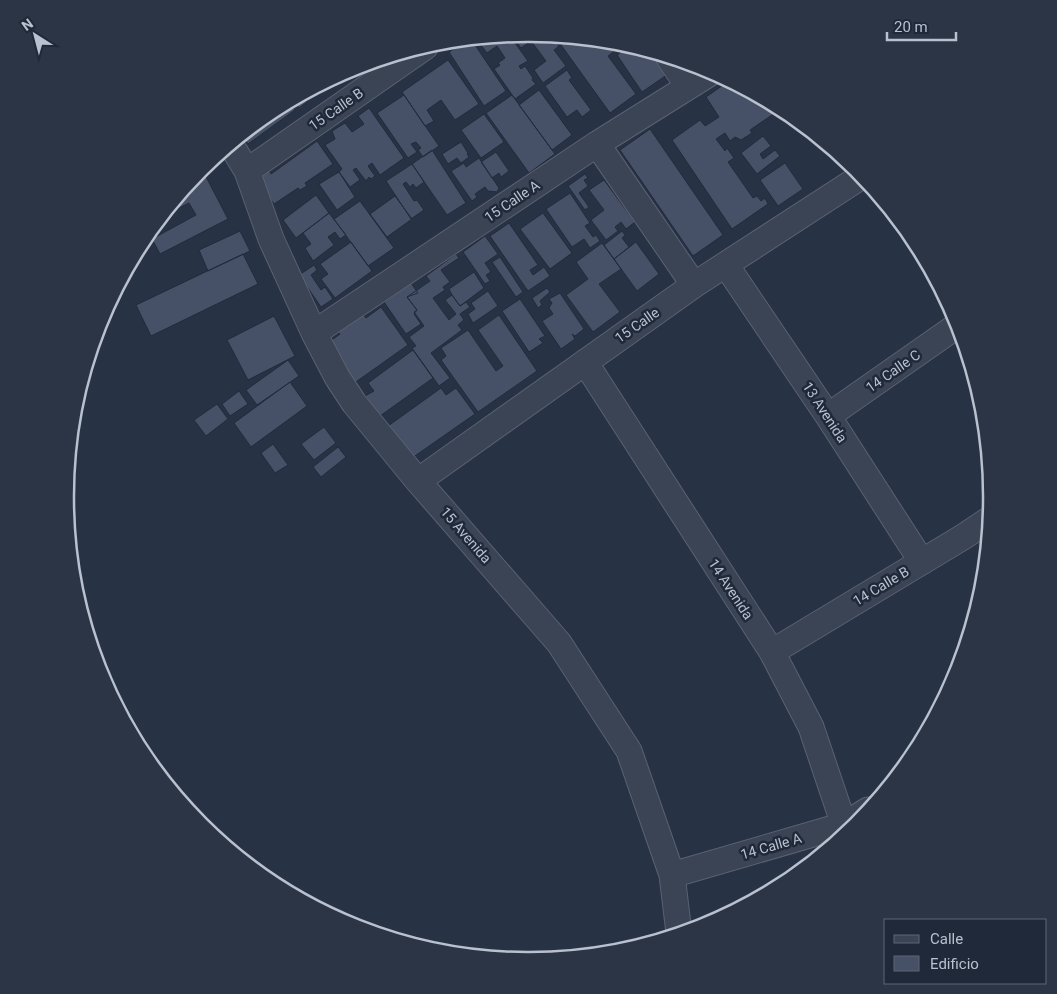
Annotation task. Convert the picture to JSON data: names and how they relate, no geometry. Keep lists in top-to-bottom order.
{
  "streets": {
    "street": [
      "15 Calle B",
      "15 Calle A",
      "15 Calle",
      "14 Calle C",
      "13 Avenida",
      "15 Avenida",
      "14 Calle B",
      "14 Avenida",
      "14 Calle A"
    ]
  },
  "crossings": [
    ["15 Calle B", "15 Avenida"],
    ["15 Calle A", "15 Avenida"],
    ["15 Calle", "13 Avenida"],
    ["15 Calle", "15 Avenida"],
    ["15 Calle", "14 Avenida"],
    ["14 Calle C", "13 Avenida"],
    ["13 Avenida", "14 Calle B"],
    ["15 Avenida", "14 Calle A"],
    ["14 Calle B", "14 Avenida"]
  ],
  "legend": ["Calle", "Edificio"],
  "scale_bar": "20 m",
  "north": "top left"
}
